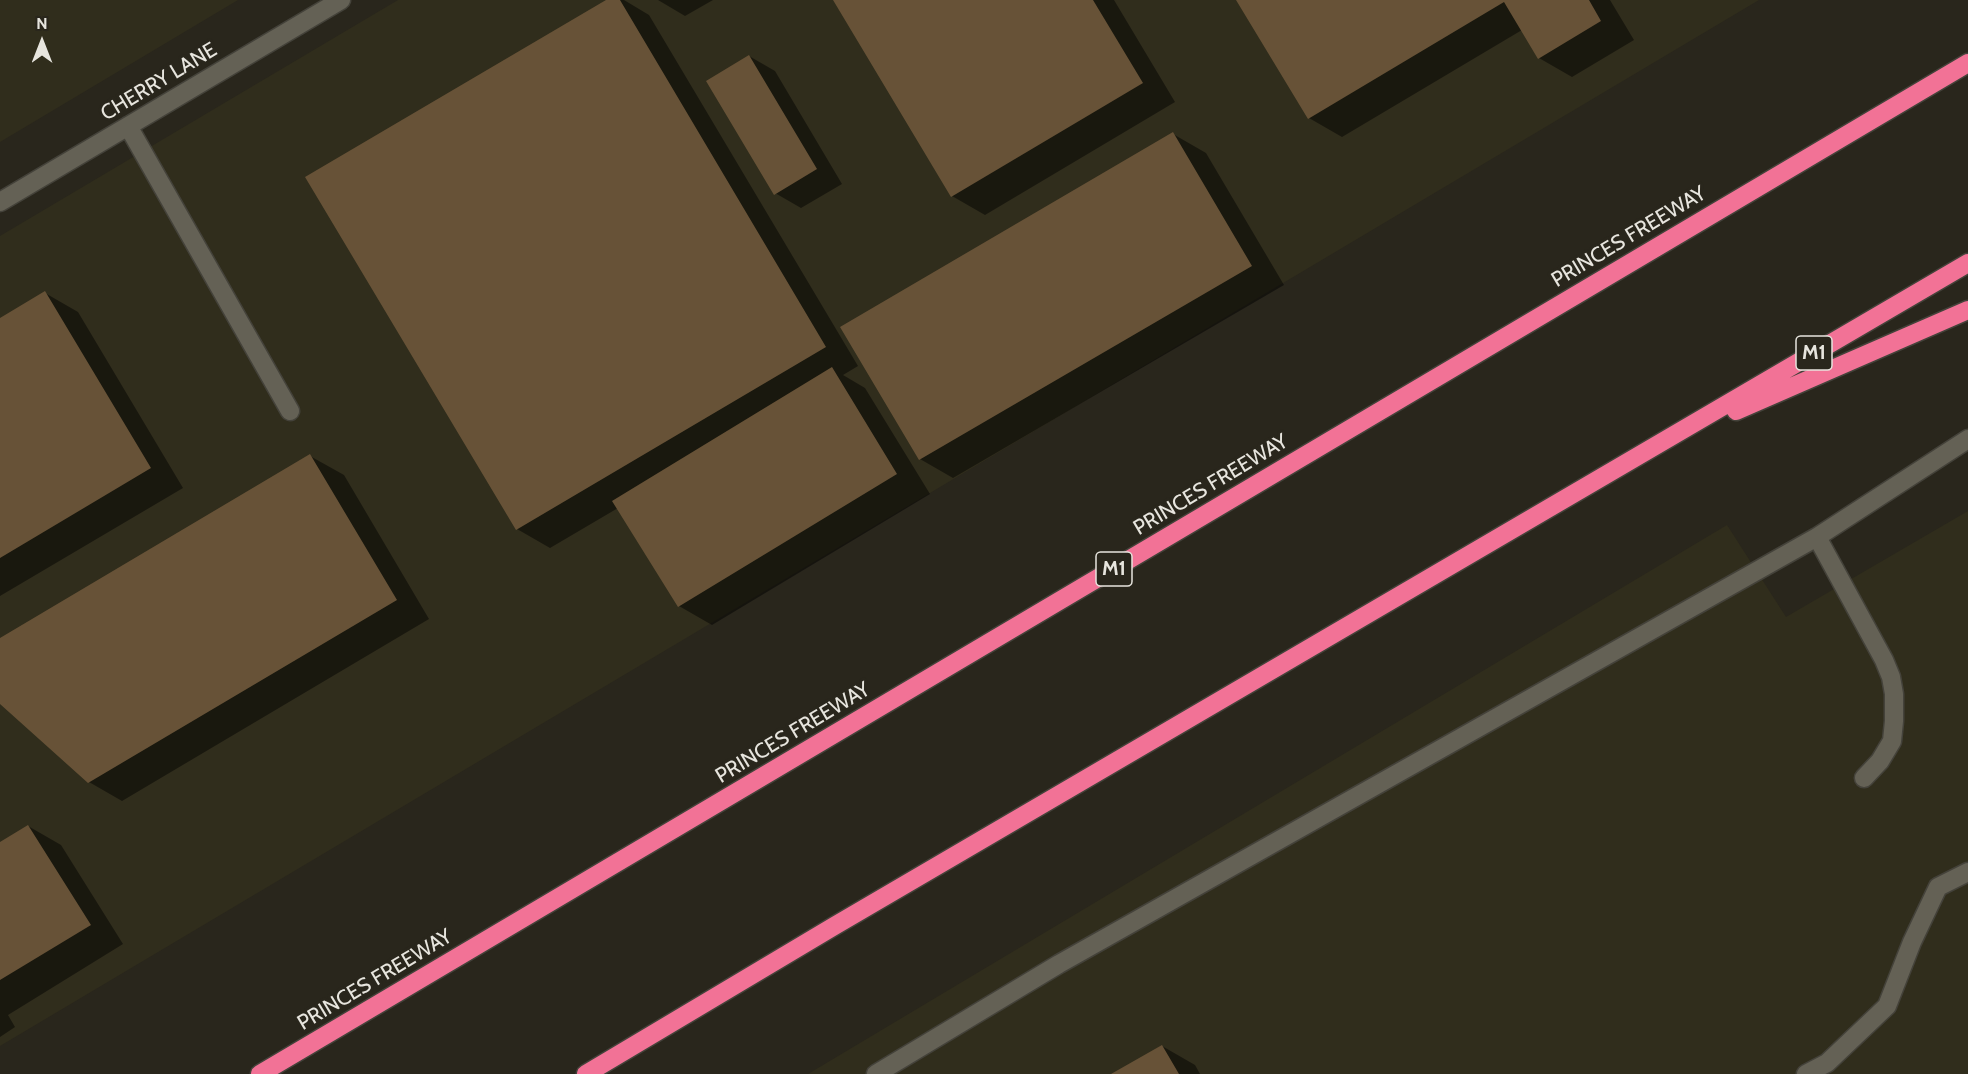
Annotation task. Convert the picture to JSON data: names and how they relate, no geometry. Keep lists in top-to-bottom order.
{
  "streets": {
    "highway": ["PRINCES FREEWAY", "M1"],
    "street": ["CHERRY LANE"]
  },
  "north": "top"
}
